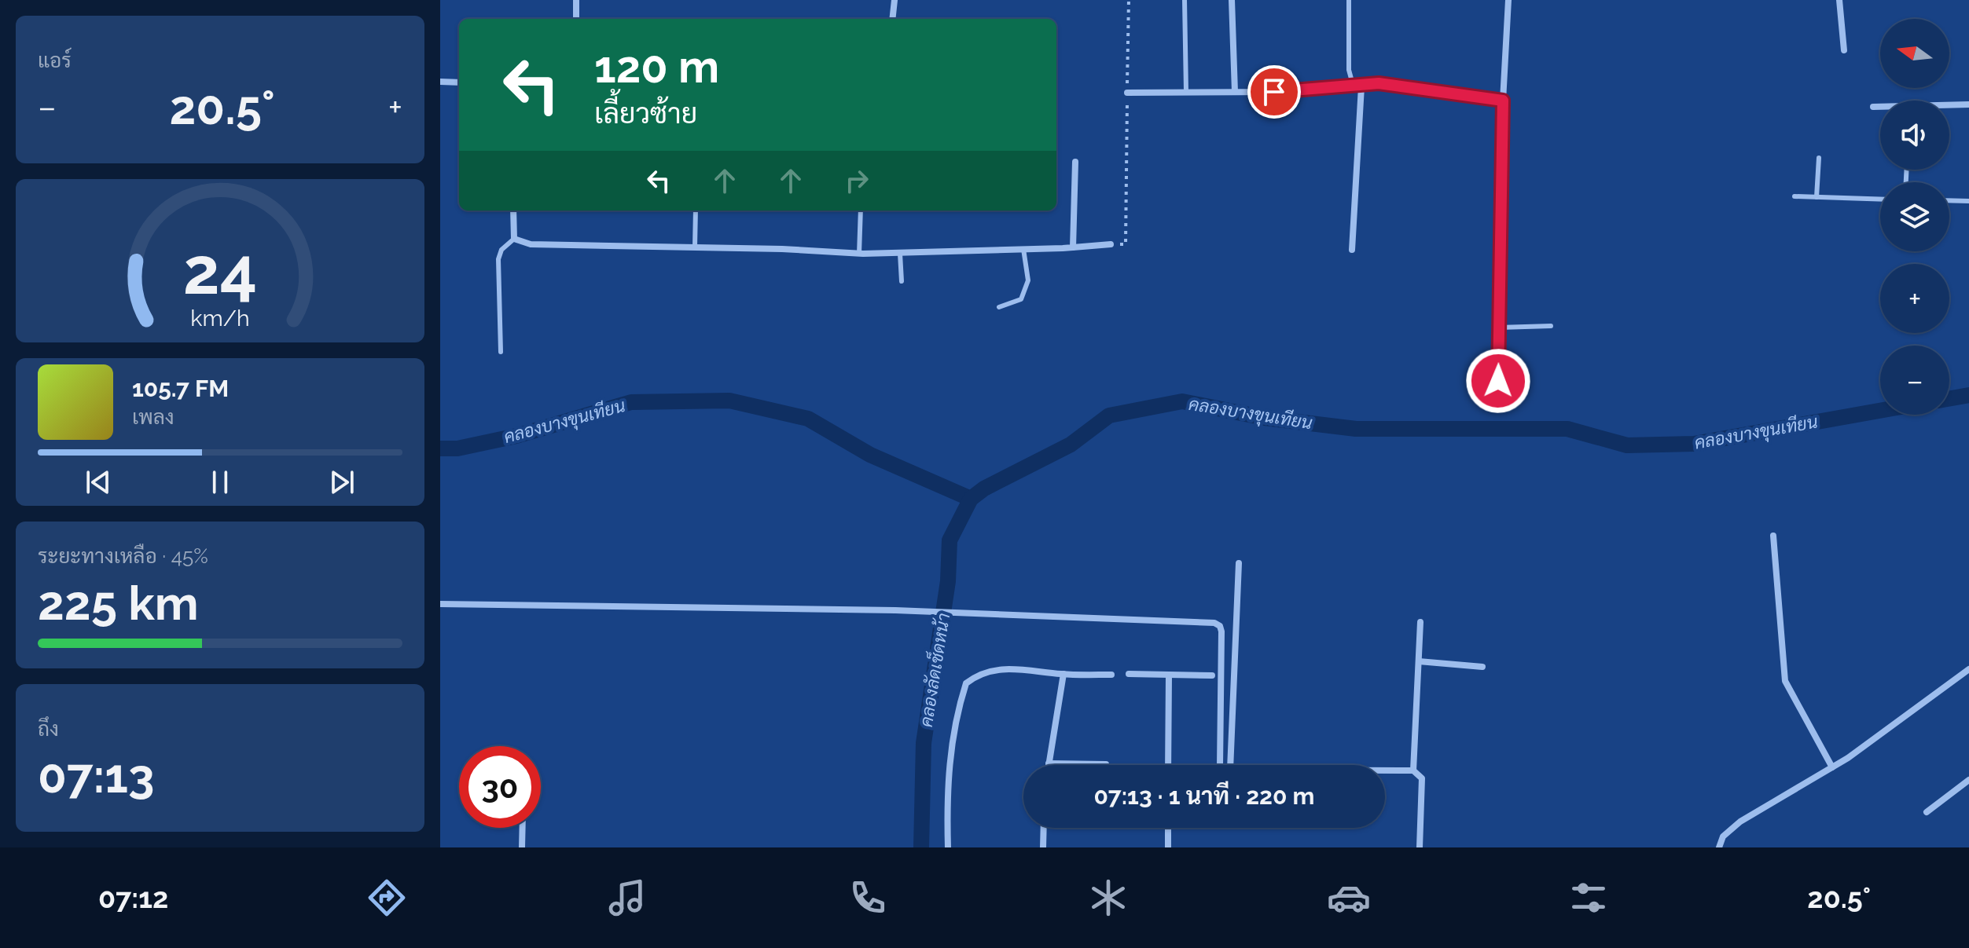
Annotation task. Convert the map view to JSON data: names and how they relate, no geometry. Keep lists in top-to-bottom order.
{
  "water": ["คลองบางขุนเทียน", "คลองลัดเช็ดหน้า"],
  "north": "left",
  "page": {
    "tile": [
      "แอร์",
      ["ระยะทางเหลือ · 45%", "225 km"],
      ["ถึง", "07:13"]
    ],
    "map_buttons": ["+", "−"],
    "turn": ["120 m", "เลี้ยวซ้าย"],
    "heat": ["−", "20.5°", "+"],
    "song": ["105.7 FM", "เพลง"],
    "limit": "30",
    "trip": "07:13 · 1 นาที · 220 m",
    "tabs": ["07:12", "20.5°"],
    "gauge": ["24", "km/h"]
  }
}
